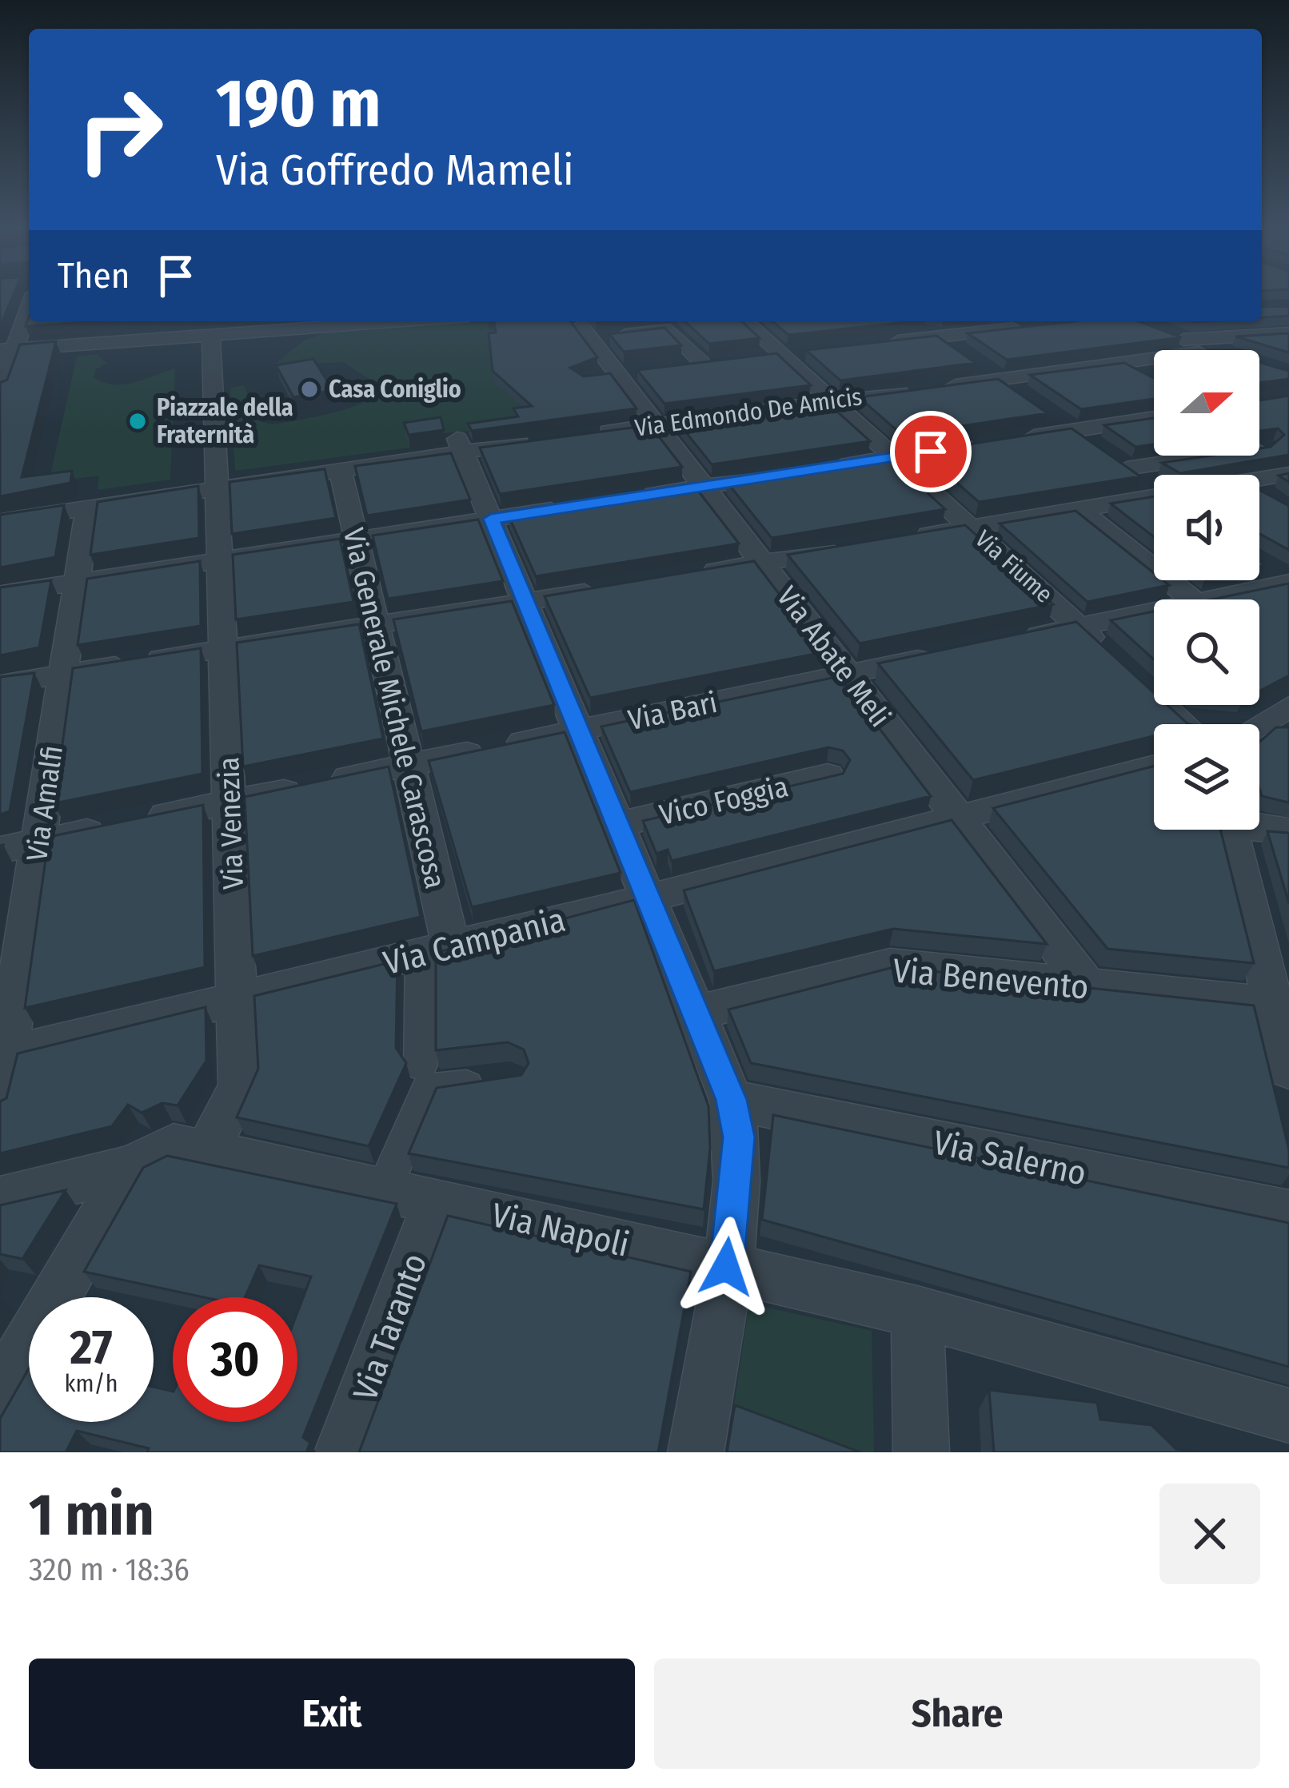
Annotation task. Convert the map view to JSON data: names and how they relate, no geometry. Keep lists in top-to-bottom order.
{
  "streets": {
    "street": [
      "Via Edmondo De Amicis",
      "Via Fiume",
      "Via Abate Meli",
      "Via Generale Michele Carascosa",
      "Via Bari",
      "Vico Foggia",
      "Via Amalfi",
      "Via Venezia",
      "Via Campania",
      "Via Benevento",
      "Via Salerno",
      "Via Napoli",
      "Via Taranto"
    ]
  },
  "crossings": [
    ["Via Edmondo De Amicis", "Via Fiume"],
    ["Via Edmondo De Amicis", "Via Abate Meli"],
    ["Via Abate Meli", "Via Bari"],
    ["Via Abate Meli", "Via Campania"],
    ["Via Abate Meli", "Via Benevento"],
    ["Via Generale Michele Carascosa", "Via Bari"],
    ["Via Generale Michele Carascosa", "Via Campania"],
    ["Via Bari", "Via Amalfi"],
    ["Via Bari", "Via Venezia"],
    ["Via Amalfi", "Via Campania"],
    ["Via Venezia", "Via Campania"],
    ["Via Venezia", "Via Napoli"],
    ["Via Napoli", "Via Taranto"]
  ],
  "places": ["Casa Coniglio", "Piazzale della Fraternità"],
  "north": "right",
  "page": {
    "turn": ["190 m", "Via Goffredo Mameli"],
    "then": "Then",
    "speed": "27 km/h",
    "limit": "30",
    "heading": ["1 min", "320 m · 18:36"],
    "buttons": ["Exit", "Share"]
  }
}
